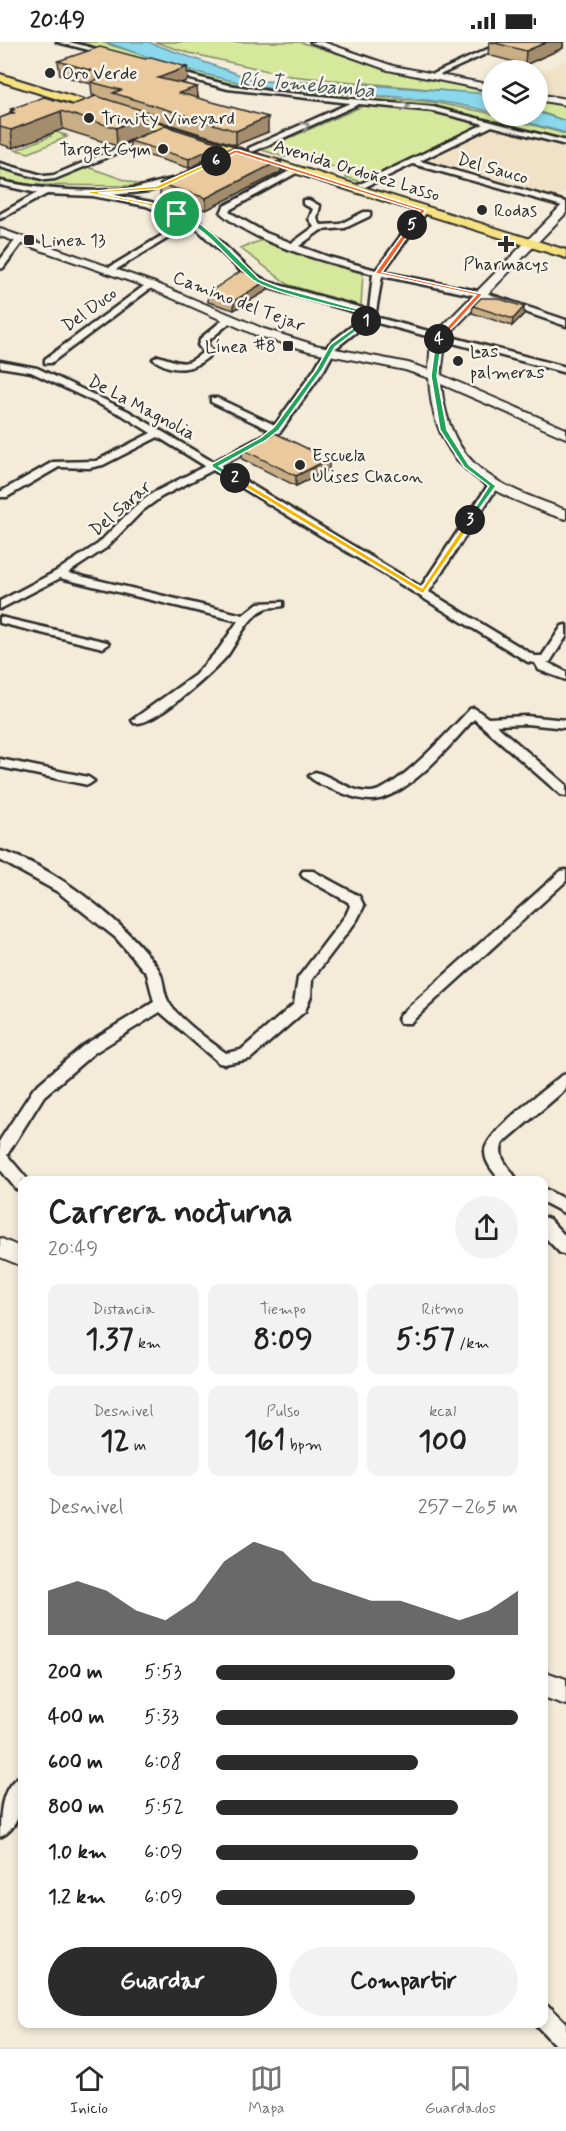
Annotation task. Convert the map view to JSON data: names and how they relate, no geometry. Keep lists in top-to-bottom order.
{
  "streets": {
    "main road": ["Avenida Ordoñez Lasso"],
    "street": [
      "Del Sauco",
      "Camino del Tejar",
      "Del Duco",
      "De La Magnolia",
      "Del Sarar"
    ]
  },
  "crossings": [
    ["Camino del Tejar", "Del Duco"],
    ["Camino del Tejar", "Del Sarar"],
    ["De La Magnolia", "Del Sarar"]
  ],
  "water": ["Río Tomebamba"],
  "places": {
    "other": [
      "Oro Verde",
      "Trinity Vineyard",
      "Target Gym",
      "Rodas",
      "Las palmeras",
      "Escuela Ulises Chacon"
    ],
    "transit": ["Linea 13", "Línea #8"],
    "health": ["Pharmacys"]
  },
  "page": {
    "status": "20:49",
    "pins": [
      "6",
      "5",
      "1",
      "4",
      "2",
      "3"
    ],
    "heading": ["Carrera nocturna", "20:49"],
    "stats": [
      ["Distancia", "1.37 km"],
      ["Tiempo", "8:09"],
      ["Ritmo", "5:57 /km"],
      ["Desnivel", "12 m"],
      ["Pulso", "161 bpm"],
      ["kcal", "100"]
    ],
    "chart": ["Desnivel", "257–265 m"],
    "list": [
      {
        "name": "200 m",
        "note": "5:53"
      },
      {
        "name": "400 m",
        "note": "5:33"
      },
      {
        "name": "600 m",
        "note": "6:08"
      },
      {
        "name": "800 m",
        "note": "5:52"
      },
      {
        "name": "1.0 km",
        "note": "6:09"
      },
      {
        "name": "1.2 km",
        "note": "6:09"
      }
    ],
    "buttons": ["Guardar", "Compartir"],
    "tabs": ["Inicio", "Mapa", "Guardados"]
  }
}
